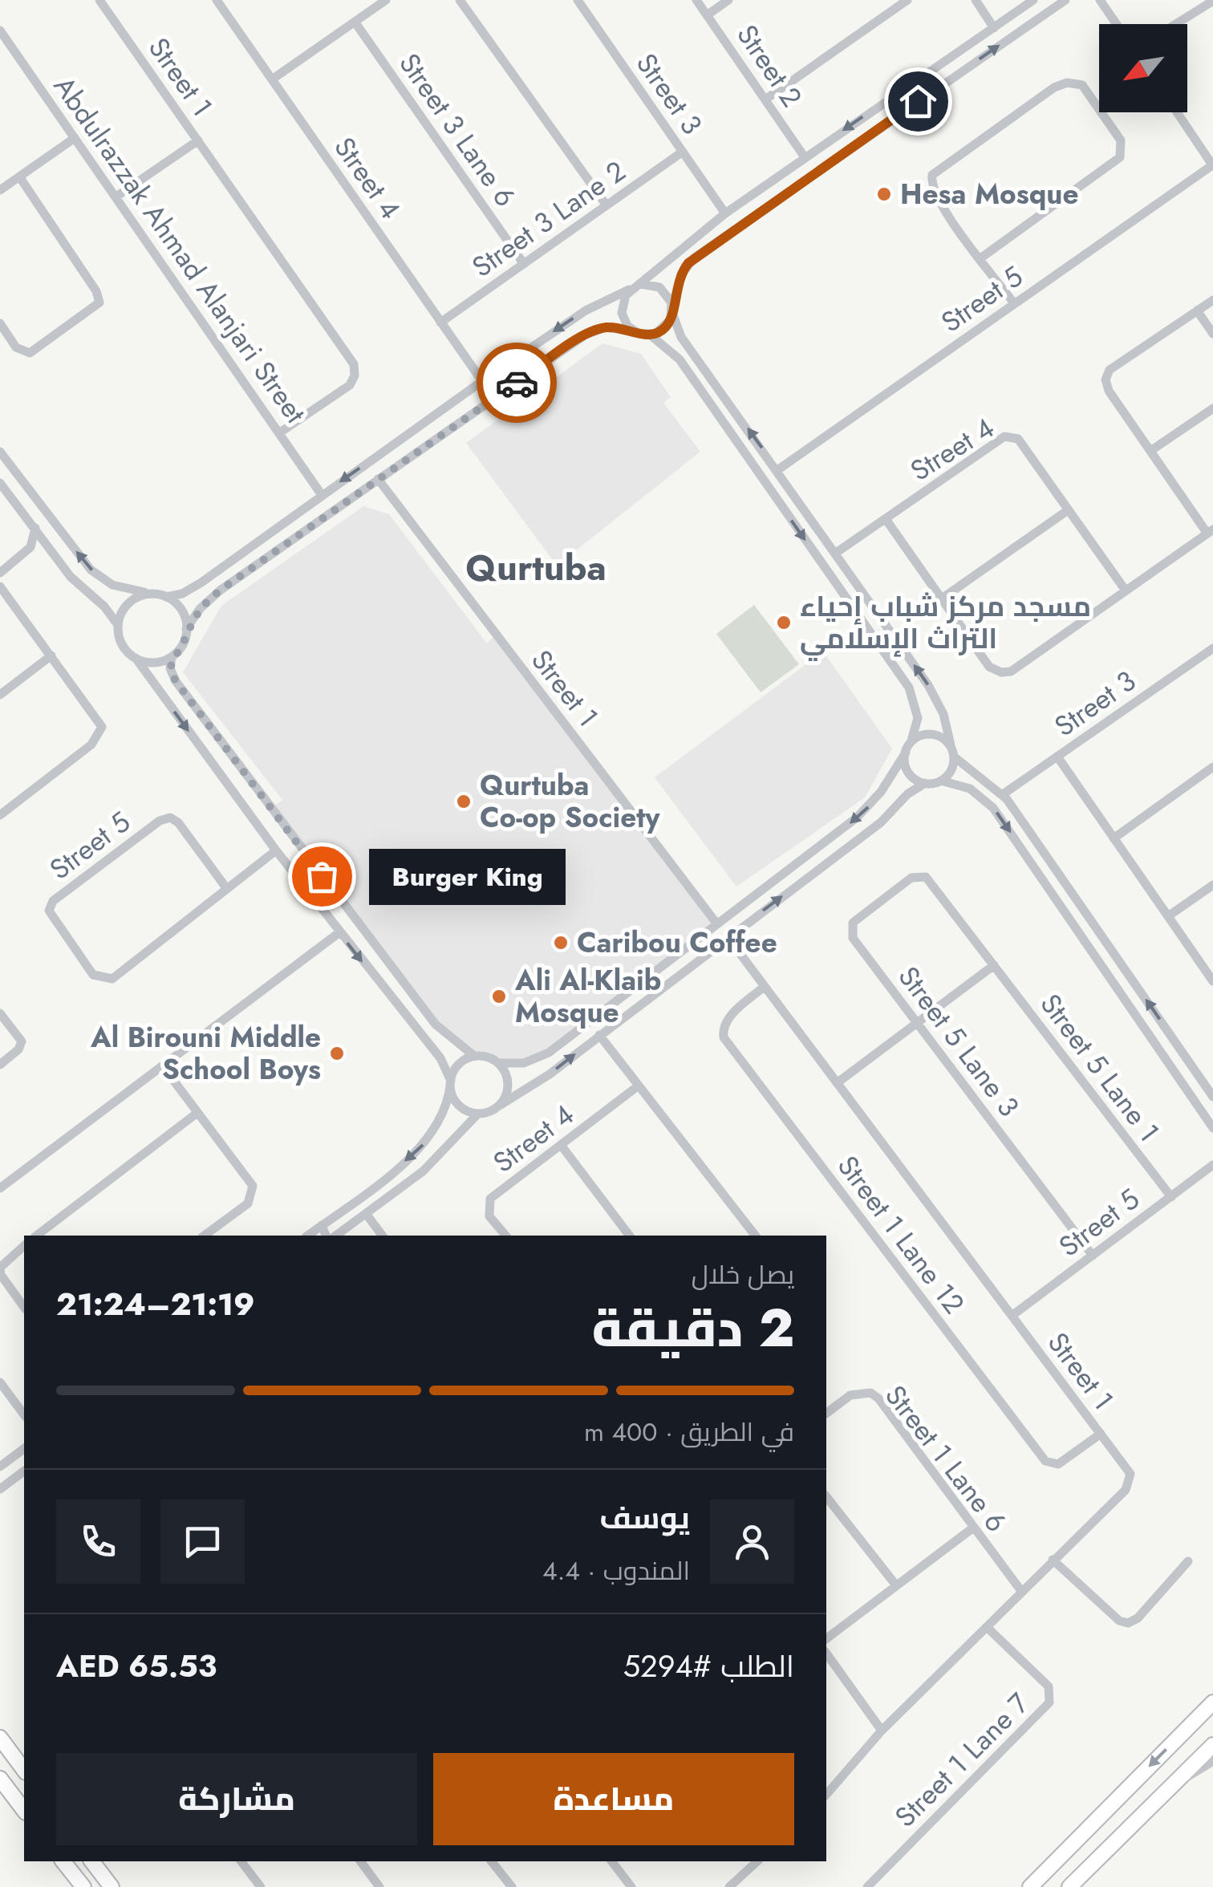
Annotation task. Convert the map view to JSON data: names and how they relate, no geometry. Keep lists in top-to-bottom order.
{
  "streets": {
    "street": [
      "Street 2",
      "Street 1",
      "Street 3",
      "Street 3 Lane 6",
      "Street 4",
      "Street 3 Lane 2",
      "Abdulrazzak Ahmad Alanjari Street",
      "Street 5",
      "Street 5 Lane 3",
      "Street 5 Lane 1",
      "Street 1 Lane 12",
      "Street 1 Lane 6",
      "Street 1 Lane 7"
    ]
  },
  "crossings": [
    ["Street 1", "Abdulrazzak Ahmad Alanjari Street"],
    ["Street 1", "Street 5"],
    ["Street 1", "Street 1 Lane 12"],
    ["Street 1", "Street 1 Lane 6"],
    ["Street 1", "Street 1 Lane 7"],
    ["Street 3", "Street 3 Lane 2"],
    ["Street 3 Lane 6", "Street 3 Lane 2"],
    ["Street 4", "Street 3 Lane 2"],
    ["Street 5", "Street 5 Lane 3"],
    ["Street 5", "Street 5 Lane 1"],
    ["Street 5 Lane 3", "Street 5 Lane 1"]
  ],
  "districts": ["Qurtuba"],
  "places": [
    "Hesa Mosque",
    "مسجد مركز شباب إحياء التراث الإسلامي",
    "Qurtuba Co-op Society",
    "Burger King",
    "Caribou Coffee",
    "Ali Al-Klaib Mosque",
    "Al Birouni Middle School Boys"
  ],
  "north": "bottom left",
  "page": {
    "bubble": "Burger King",
    "heading": ["2 دقيقة", "يصل خلال", "21:19–21:24"],
    "panel": [
      "يوسف",
      "المندوب · 4.4",
      "الطلب #5294",
      "AED 65.53"
    ],
    "bar": "في الطريق · 400 m",
    "buttons": ["مساعدة", "مشاركة"]
  }
}
